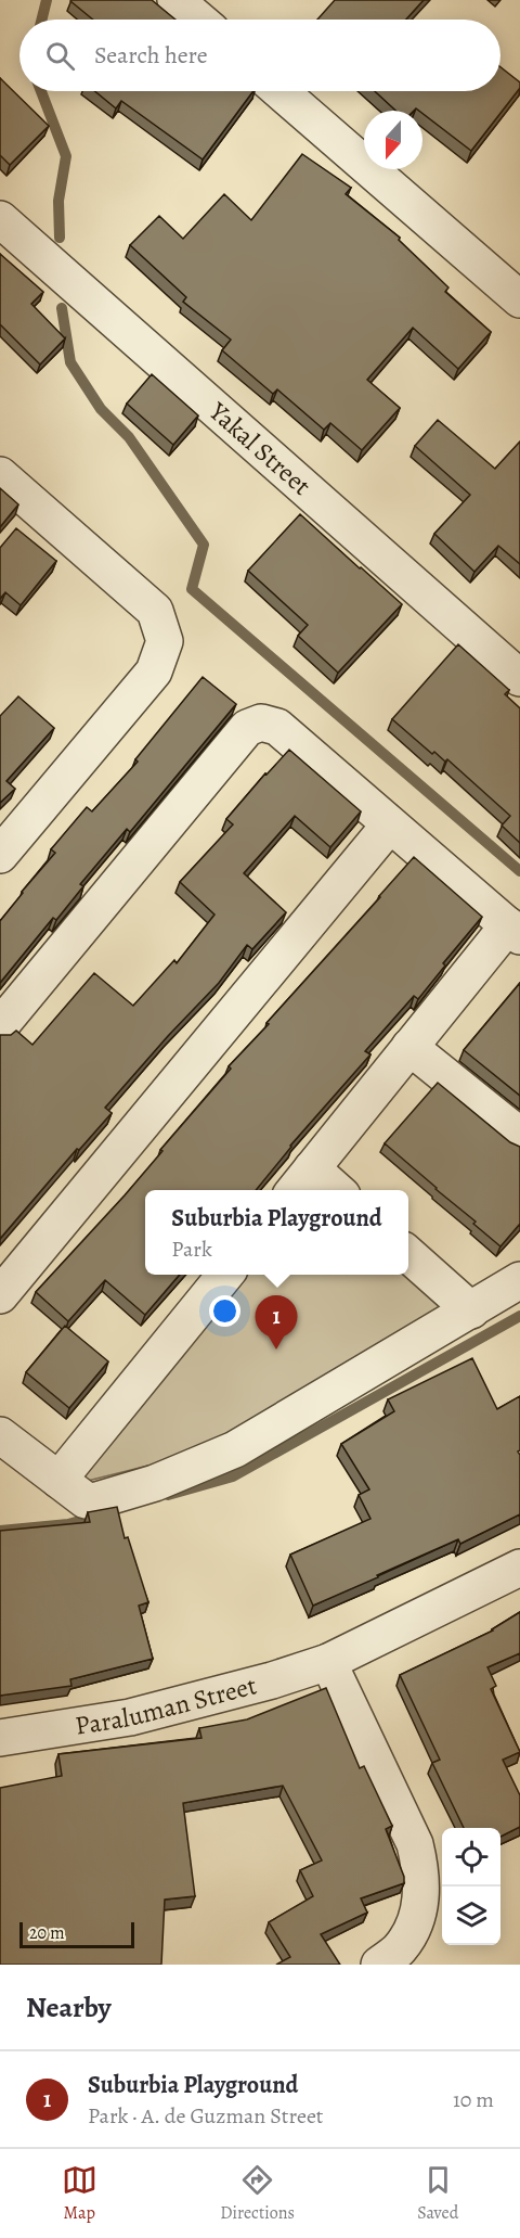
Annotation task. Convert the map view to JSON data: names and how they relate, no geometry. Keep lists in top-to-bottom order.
{
  "streets": {
    "street": ["Yakal Street", "Paraluman Street"]
  },
  "scale_bar": "20 m",
  "north": "bottom",
  "page": {
    "search": "Search here",
    "popup": ["Suburbia Playground", "Park"],
    "pins": "1",
    "scale": "20 m",
    "heading": "Nearby",
    "list": [
      {
        "mark": "1",
        "name": "Suburbia Playground",
        "note": "Park · A. de Guzman Street",
        "value": "10 m"
      }
    ],
    "nav": ["Map", "Directions", "Saved"]
  }
}
